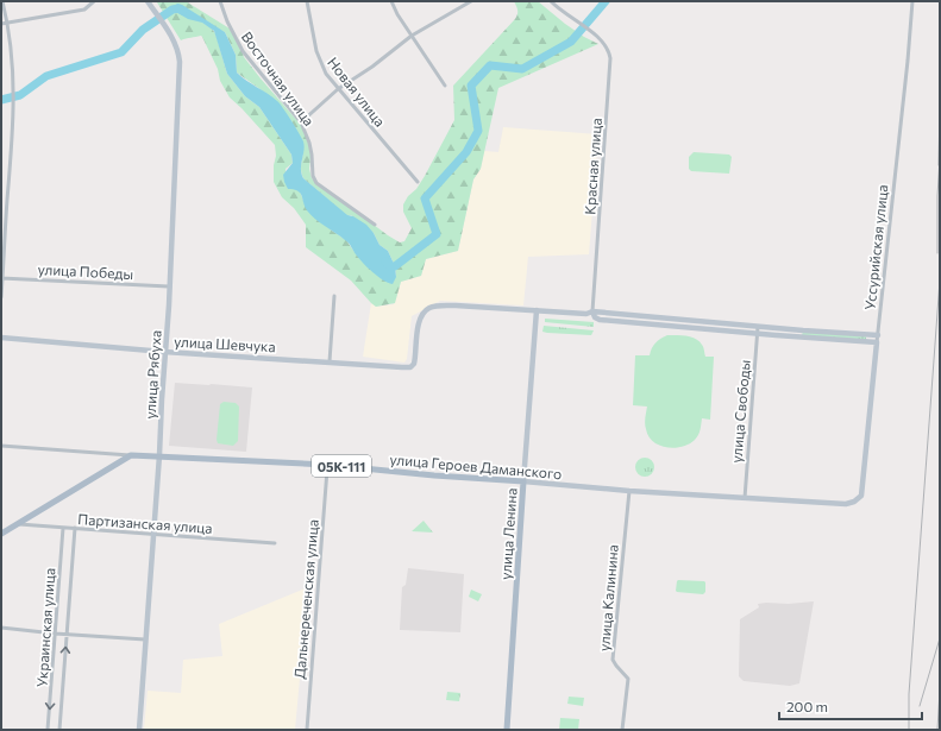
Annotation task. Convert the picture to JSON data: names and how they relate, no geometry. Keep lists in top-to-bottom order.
{
  "streets": {
    "main road": ["05К-111", "улица Героев Даманского", "улица Ленина"],
    "street": [
      "Восточная улица",
      "Новая улица",
      "Красная улица",
      "Уссурийская улица",
      "улица Победы",
      "улица Шевчука",
      "улица Рябуха",
      "улица Свободы",
      "Партизанская улица",
      "улица Калинина",
      "Дальнереченская улица",
      "Украинская улица"
    ]
  },
  "crossings": [
    ["Уссурийская улица", "улица Героев Даманского"],
    ["улица Победы", "улица Рябуха"],
    ["улица Шевчука", "улица Рябуха"],
    ["улица Шевчука", "улица Ленина"],
    ["улица Рябуха", "улица Героев Даманского"],
    ["улица Рябуха", "Партизанская улица"],
    ["улица Свободы", "улица Героев Даманского"],
    ["улица Героев Даманского", "улица Ленина"],
    ["улица Героев Даманского", "улица Калинина"],
    ["Партизанская улица", "Украинская улица"]
  ],
  "scale_bar": "200 m"
}
